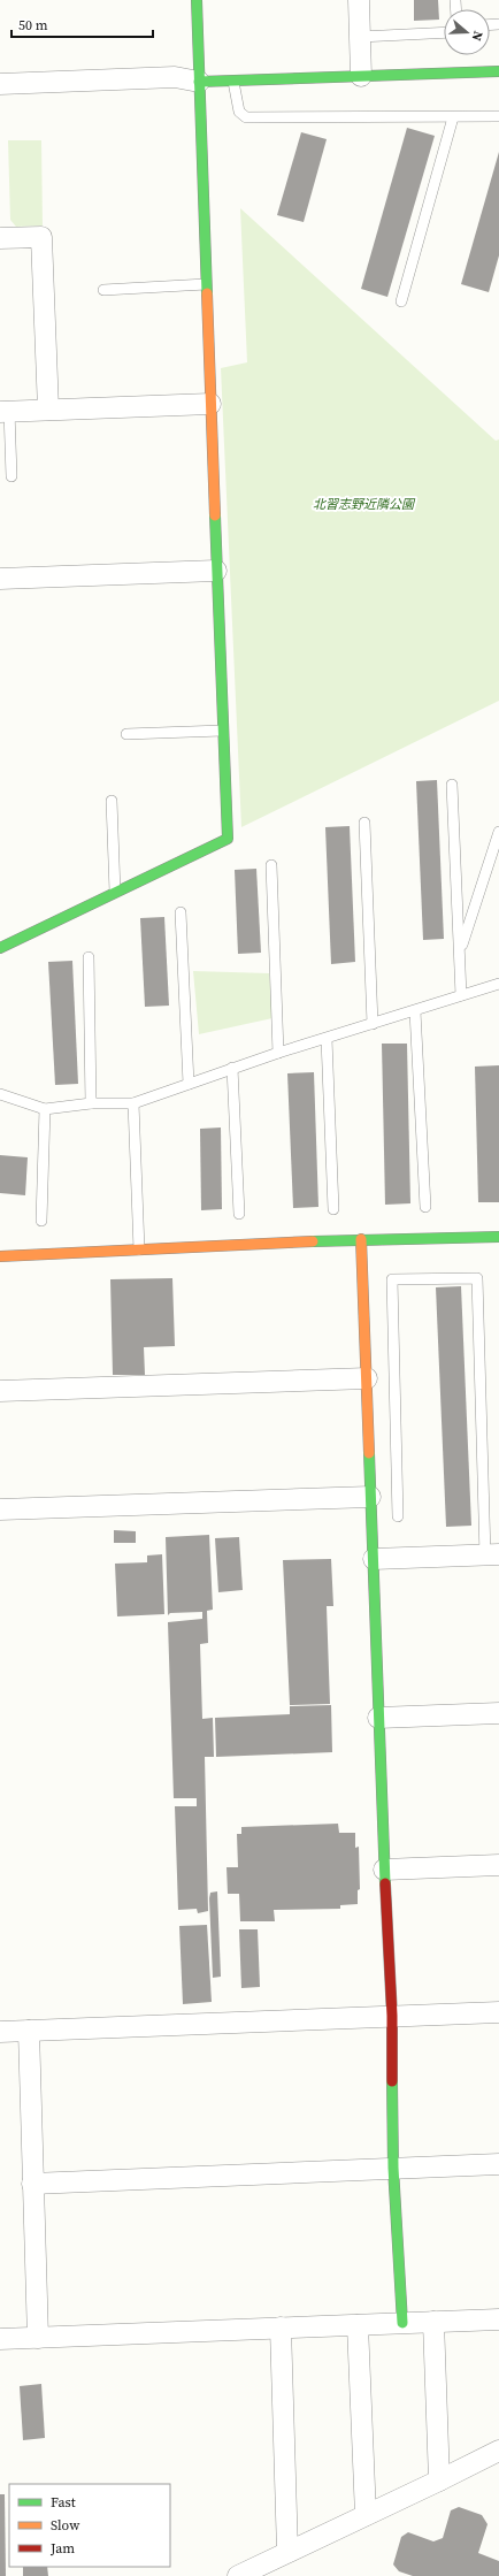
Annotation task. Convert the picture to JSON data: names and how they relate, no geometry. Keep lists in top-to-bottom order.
{
  "parks": ["北習志野近隣公園"],
  "legend": ["Fast", "Slow", "Jam"],
  "scale_bar": "50 m",
  "north": "right"
}
